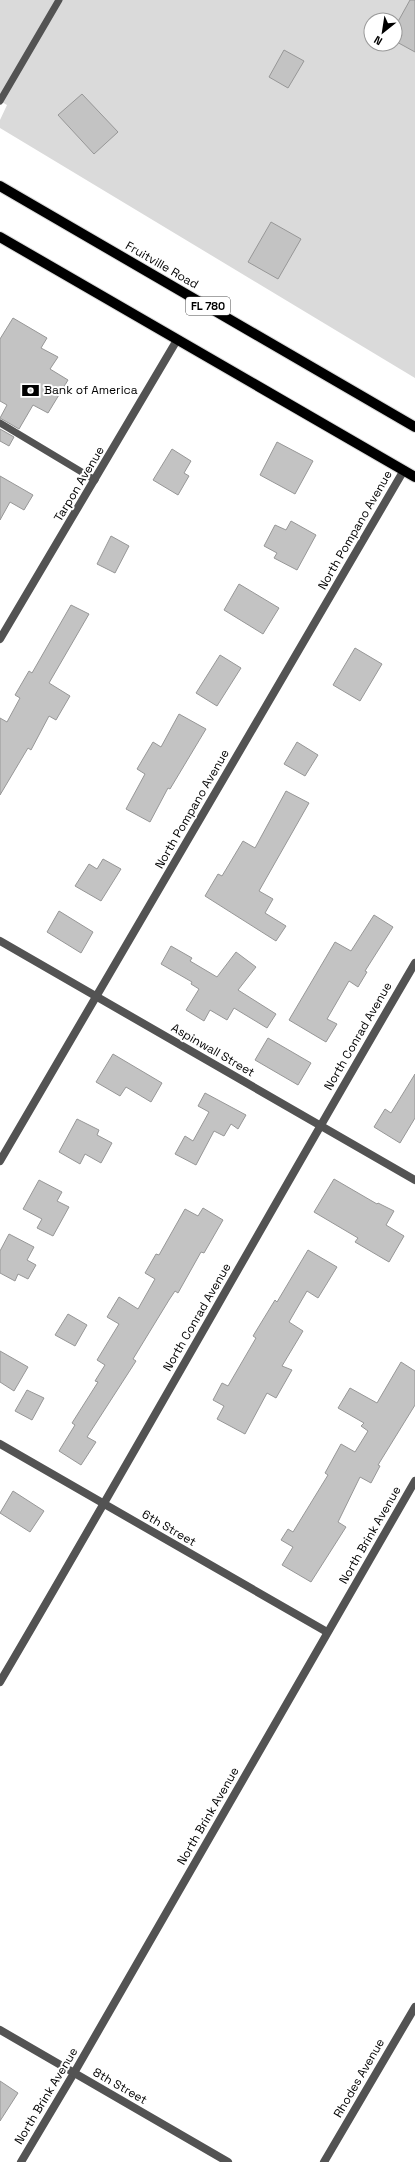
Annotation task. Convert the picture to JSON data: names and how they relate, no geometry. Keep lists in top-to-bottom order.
{
  "streets": {
    "main road": ["Fruitville Road", "FL 780"],
    "street": [
      "Tarpon Avenue",
      "North Pompano Avenue",
      "North Conrad Avenue",
      "Aspinwall Street",
      "6th Street",
      "North Brink Avenue",
      "Rhodes Avenue",
      "8th Street"
    ]
  },
  "crossings": [
    ["North Pompano Avenue", "Aspinwall Street"],
    ["North Conrad Avenue", "Aspinwall Street"],
    ["North Conrad Avenue", "6th Street"],
    ["6th Street", "North Brink Avenue"],
    ["North Brink Avenue", "8th Street"]
  ],
  "places": {
    "bank": ["Bank of America"]
  },
  "north": "bottom left"
}
